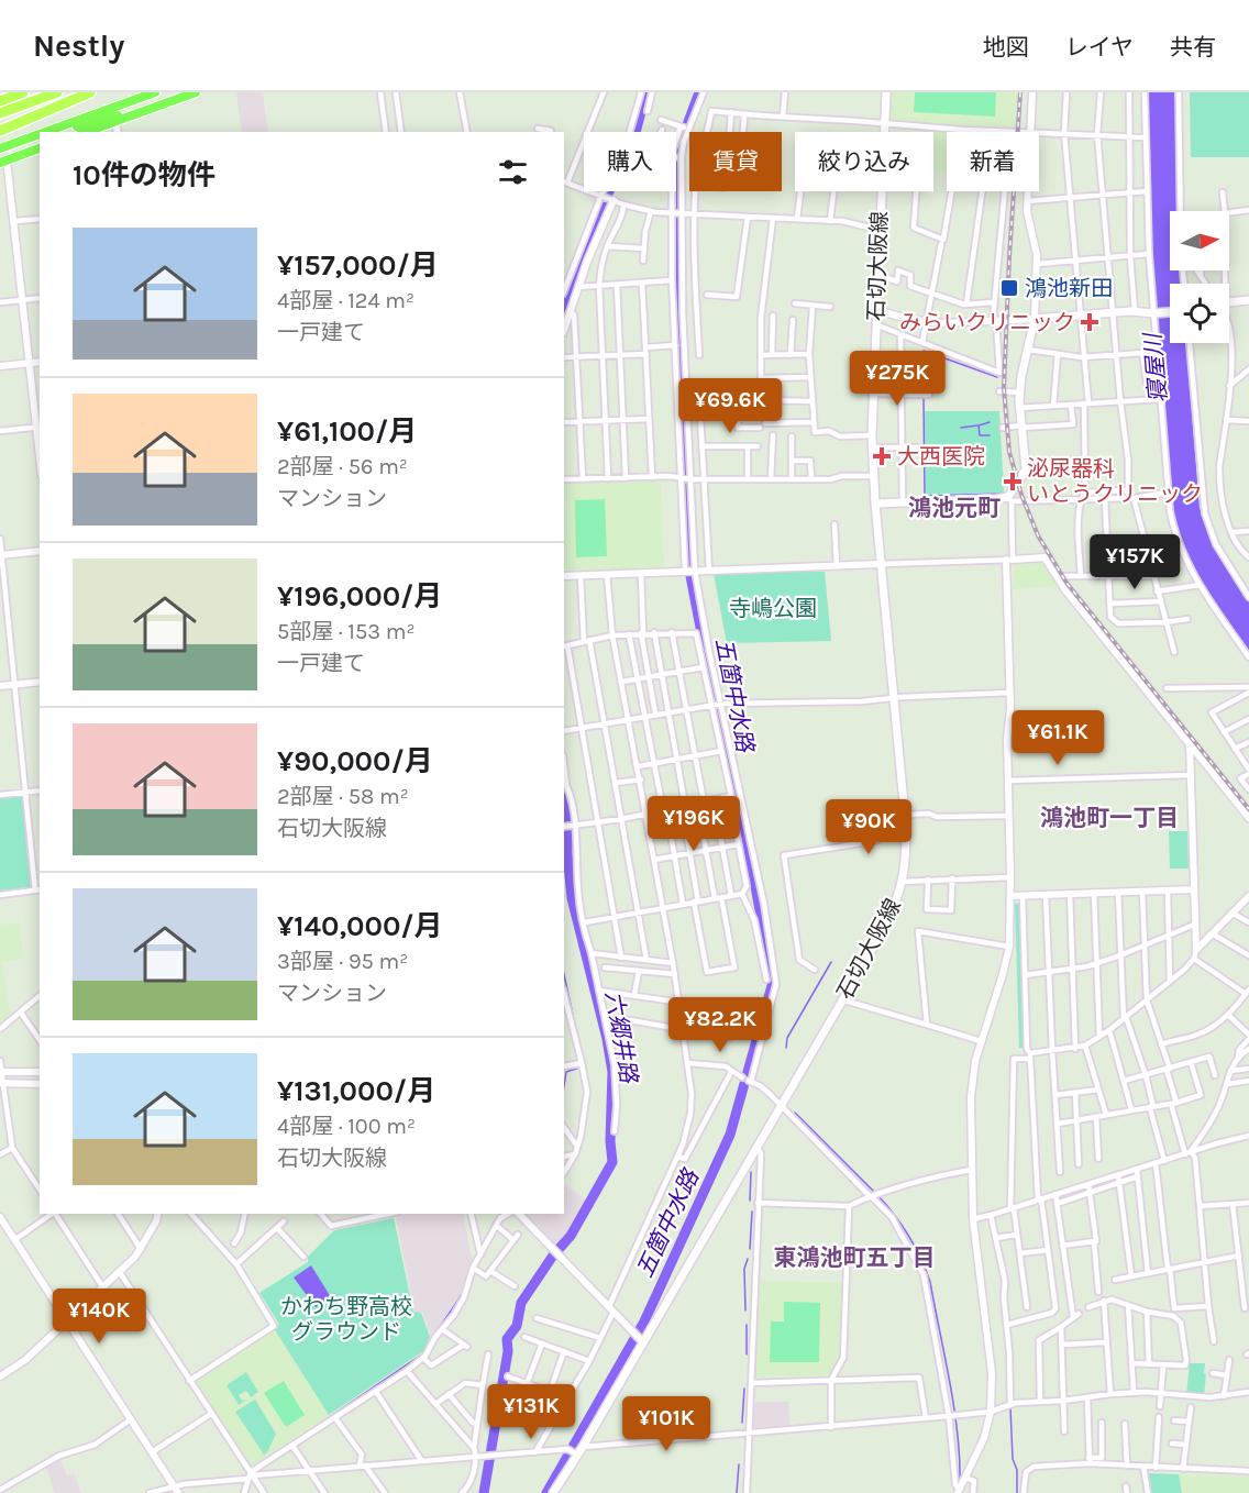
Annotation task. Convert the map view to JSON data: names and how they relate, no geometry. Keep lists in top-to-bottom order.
{
  "streets": {
    "main road": ["石切大阪線"]
  },
  "districts": ["鴻池元町", "鴻池町一丁目", "東鴻池町五丁目"],
  "water": ["寝屋川", "五箇中水路", "六郷井路"],
  "parks": ["寺嶋公園", "かわち野高校 グラウンド"],
  "places": {
    "transit": ["鴻池新田"],
    "health": ["みらいクリニック", "大西医院", "泌尿器科 いとうクリニック"]
  },
  "north": "right",
  "page": {
    "header": "Nestly",
    "nav": ["地図", "レイヤ", "共有"],
    "chip": [
      "購入",
      "賃貸",
      "絞り込み",
      "新着"
    ],
    "heading": "10件の物件",
    "list": [
      {
        "name": "¥157,000/月",
        "note": "4部屋 · 124 m² · 一戸建て"
      },
      {
        "name": "¥61,100/月",
        "note": "2部屋 · 56 m² · マンション"
      },
      {
        "name": "¥196,000/月",
        "note": "5部屋 · 153 m² · 一戸建て"
      },
      {
        "name": "¥90,000/月",
        "note": "2部屋 · 58 m² · 石切大阪線"
      },
      {
        "name": "¥140,000/月",
        "note": "3部屋 · 95 m² · マンション"
      },
      {
        "name": "¥131,000/月",
        "note": "4部屋 · 100 m² · 石切大阪線"
      }
    ],
    "price": [
      "¥275K",
      "¥69.6K",
      "¥157K",
      "¥61.1K",
      "¥196K",
      "¥90K",
      "¥82.2K",
      "¥140K",
      "¥131K",
      "¥101K"
    ]
  }
}
